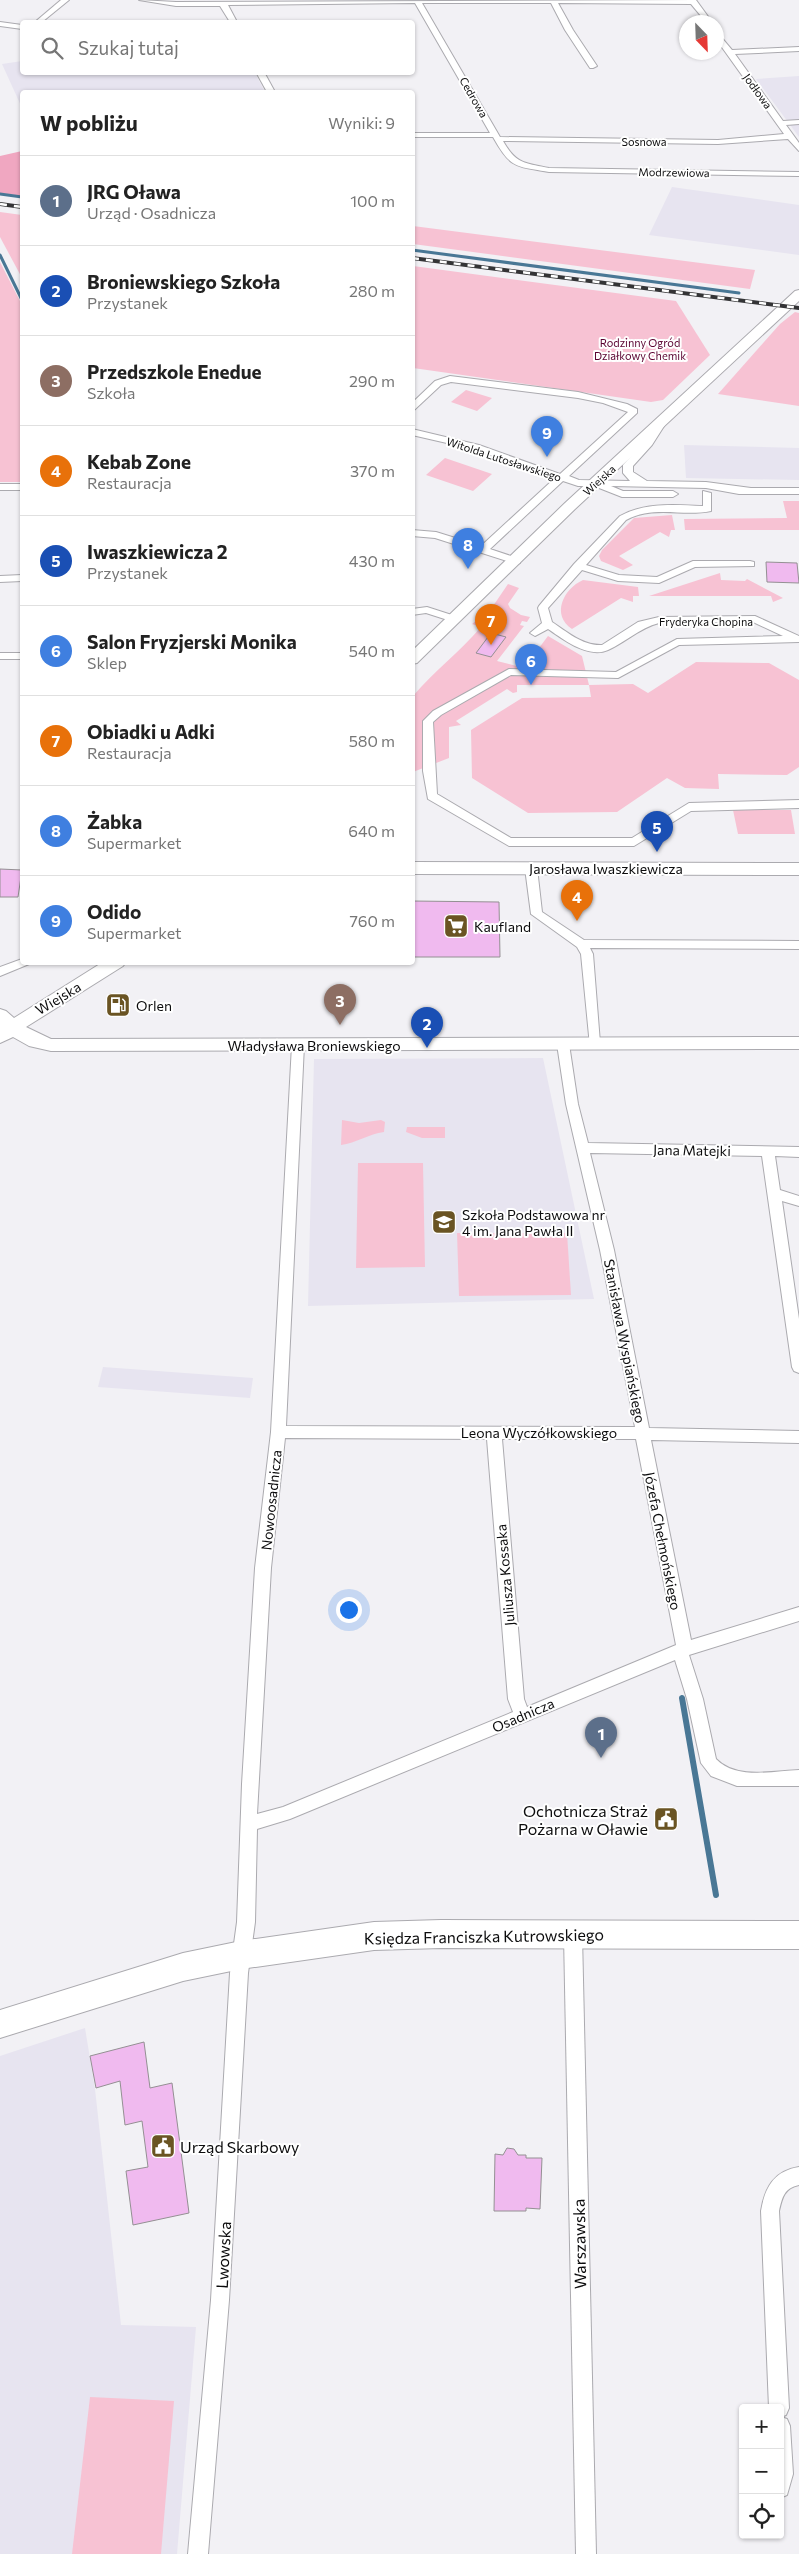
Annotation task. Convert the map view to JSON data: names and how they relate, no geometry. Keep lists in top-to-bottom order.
{
  "streets": {
    "main road": ["Księdza Franciszka Kutrowskiego"],
    "street": [
      "Jodłowa",
      "Cedrowa",
      "Sosnowa",
      "Modrzewiowa",
      "Witolda Lutosławskiego",
      "Wiejska",
      "Fryderyka Chopina",
      "Jarosława Iwaszkiewicza",
      "Władysława Broniewskiego",
      "Jana Matejki",
      "Stanisława Wyspiańskiego",
      "Leona Wyczółkowskiego",
      "Nowoosadnicza",
      "Józefa Chełmońskiego",
      "Juliusza Kossaka",
      "Osadnicza",
      "Warszawska",
      "Lwowska"
    ]
  },
  "crossings": [
    ["Jodłowa", "Sosnowa"],
    ["Cedrowa", "Sosnowa"],
    ["Cedrowa", "Modrzewiowa"],
    ["Witolda Lutosławskiego", "Wiejska"],
    ["Wiejska", "Władysława Broniewskiego"],
    ["Władysława Broniewskiego", "Stanisława Wyspiańskiego"],
    ["Władysława Broniewskiego", "Nowoosadnicza"],
    ["Jana Matejki", "Stanisława Wyspiańskiego"],
    ["Stanisława Wyspiańskiego", "Leona Wyczółkowskiego"],
    ["Stanisława Wyspiańskiego", "Józefa Chełmońskiego"],
    ["Leona Wyczółkowskiego", "Nowoosadnicza"],
    ["Leona Wyczółkowskiego", "Józefa Chełmońskiego"],
    ["Leona Wyczółkowskiego", "Juliusza Kossaka"],
    ["Nowoosadnicza", "Osadnicza"],
    ["Nowoosadnicza", "Księdza Franciszka Kutrowskiego"],
    ["Nowoosadnicza", "Lwowska"],
    ["Józefa Chełmońskiego", "Osadnicza"],
    ["Juliusza Kossaka", "Osadnicza"],
    ["Księdza Franciszka Kutrowskiego", "Warszawska"],
    ["Księdza Franciszka Kutrowskiego", "Lwowska"]
  ],
  "parks": ["Rodzinny Ogród Działkowy Chemik"],
  "places": {
    "supermarket": ["Kaufland"],
    "fuel station": ["Orlen"],
    "school or university": ["Szkoła Podstawowa nr 4 im. Jana Pawła II"],
    "public building": ["Ochotnicza Straż Pożarna w Oławie", "Urząd Skarbowy"]
  },
  "north": "bottom right",
  "page": {
    "search": "Szukaj tutaj",
    "heading": ["W pobliżu", "Wyniki: 9"],
    "list": [
      {
        "mark": "1",
        "name": "JRG Oława",
        "note": "Urząd · Osadnicza",
        "value": "100 m"
      },
      {
        "mark": "2",
        "name": "Broniewskiego Szkoła",
        "note": "Przystanek",
        "value": "280 m"
      },
      {
        "mark": "3",
        "name": "Przedszkole Enedue",
        "note": "Szkoła",
        "value": "290 m"
      },
      {
        "mark": "4",
        "name": "Kebab Zone",
        "note": "Restauracja",
        "value": "370 m"
      },
      {
        "mark": "5",
        "name": "Iwaszkiewicza 2",
        "note": "Przystanek",
        "value": "430 m"
      },
      {
        "mark": "6",
        "name": "Salon Fryzjerski Monika",
        "note": "Sklep",
        "value": "540 m"
      },
      {
        "mark": "7",
        "name": "Obiadki u Adki",
        "note": "Restauracja",
        "value": "580 m"
      },
      {
        "mark": "8",
        "name": "Żabka",
        "note": "Supermarket",
        "value": "640 m"
      },
      {
        "mark": "9",
        "name": "Odido",
        "note": "Supermarket",
        "value": "760 m"
      }
    ],
    "pins": [
      "9",
      "8",
      "7",
      "6",
      "5",
      "4",
      "3",
      "2",
      "1"
    ],
    "map_buttons": ["+", "−"]
  }
}
